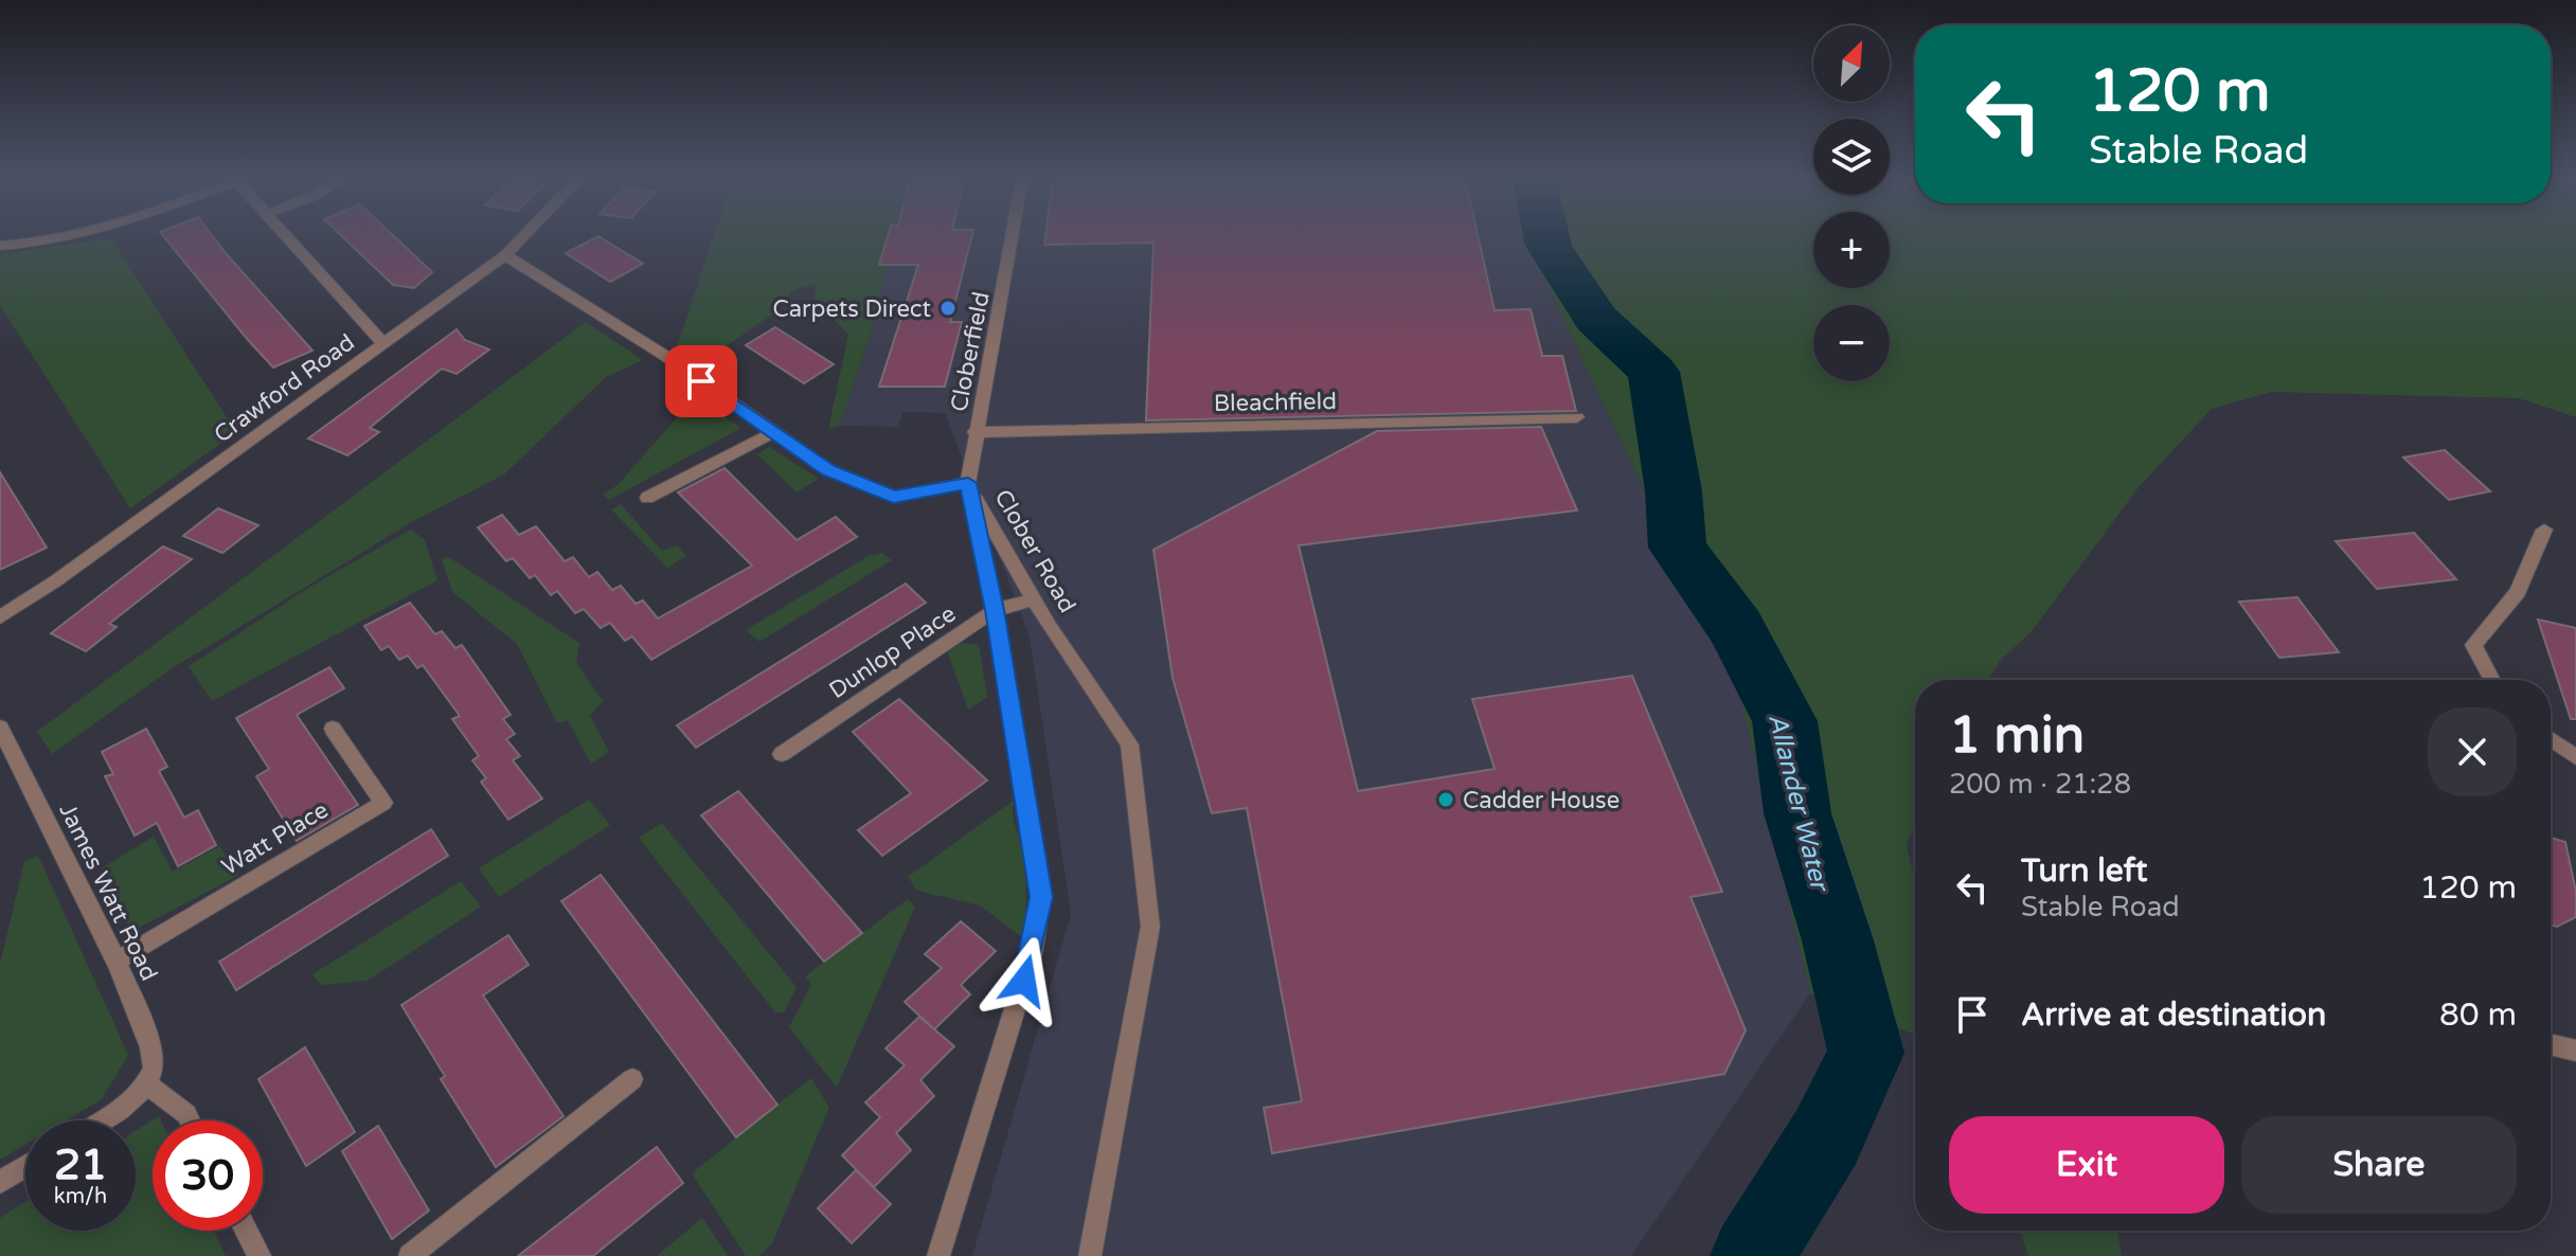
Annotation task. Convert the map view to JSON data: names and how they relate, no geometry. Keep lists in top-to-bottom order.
{
  "streets": {
    "street": [
      "Cloberfield",
      "Crawford Road",
      "Bleachfield",
      "Clober Road",
      "Dunlop Place",
      "Watt Place",
      "James Watt Road"
    ]
  },
  "crossings": [
    ["Cloberfield", "Bleachfield"],
    ["Cloberfield", "Clober Road"],
    ["Clober Road", "Dunlop Place"],
    ["Watt Place", "James Watt Road"]
  ],
  "water": ["Allander Water"],
  "places": ["Carpets Direct", "Cadder House"],
  "north": "top right",
  "page": {
    "map_buttons": ["+", "−"],
    "turn": ["120 m", "Stable Road"],
    "heading": ["1 min", "200 m · 21:28"],
    "list": [
      {
        "name": "Turn left",
        "note": "Stable Road",
        "value": "120 m"
      },
      {
        "name": "Arrive at destination",
        "value": "80 m"
      }
    ],
    "buttons": ["Exit", "Share"],
    "speed": "21 km/h",
    "limit": "30"
  }
}
